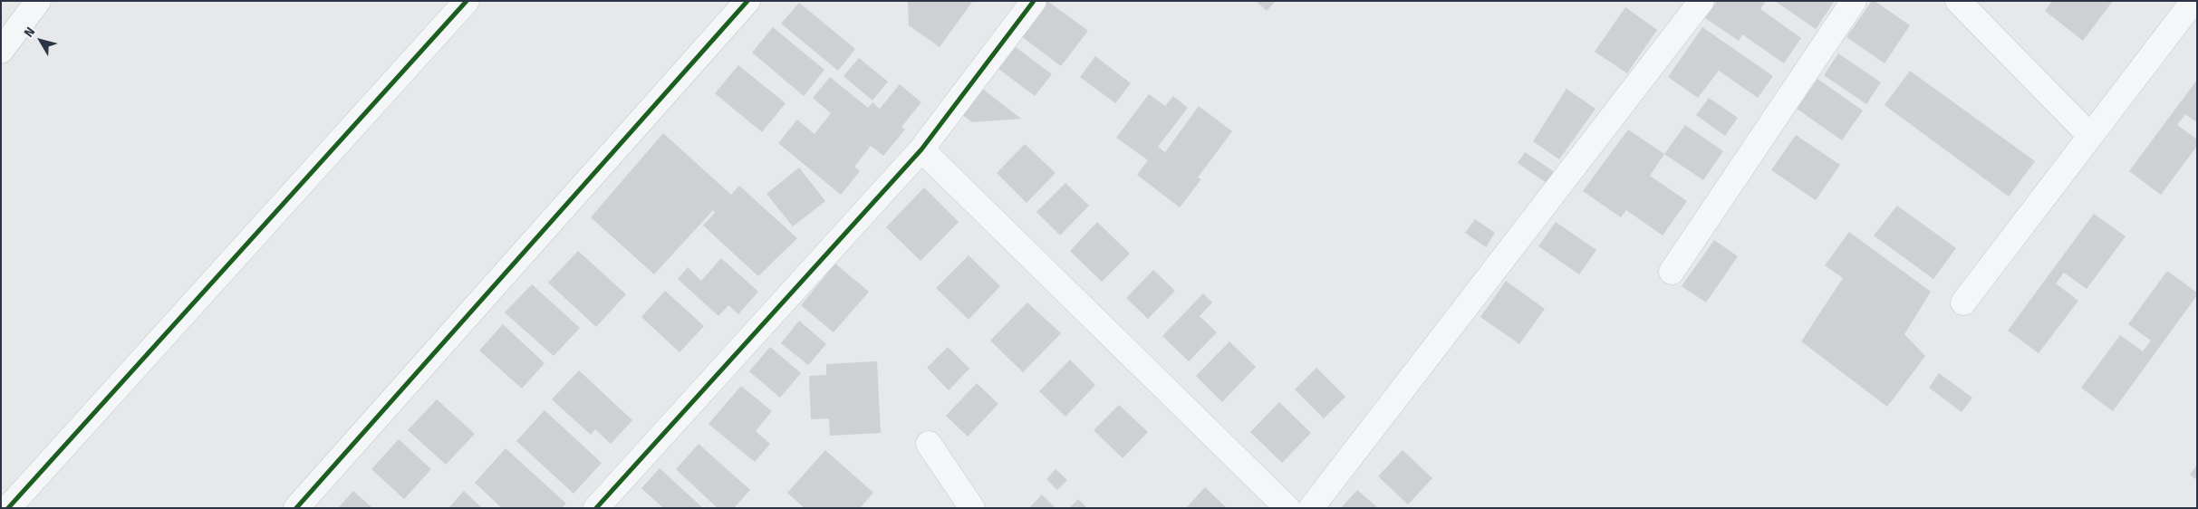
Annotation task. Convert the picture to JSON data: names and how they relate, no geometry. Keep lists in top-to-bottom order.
{
  "north": "top left"
}
